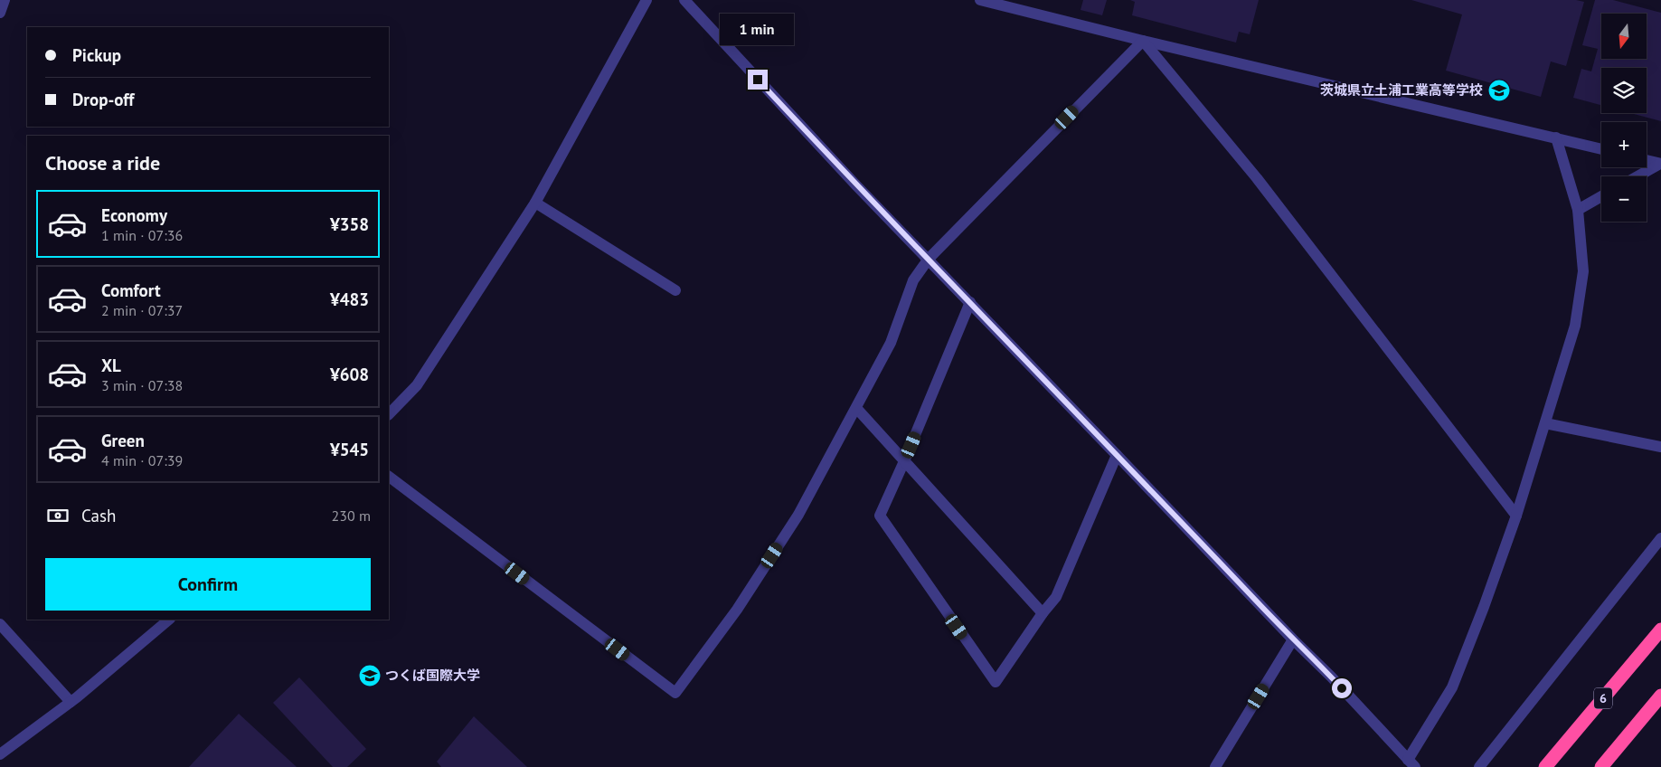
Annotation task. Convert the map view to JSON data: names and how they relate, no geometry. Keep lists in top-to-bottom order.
{
  "streets": {
    "highway": ["6"]
  },
  "places": {
    "school or university": ["茨城県立土浦工業高等学校", "つくば国際大学"]
  },
  "north": "bottom",
  "page": {
    "map_buttons": ["+", "−"],
    "bubble": "1 min",
    "banner": ["Pickup", "Drop-off"],
    "heading": "Choose a ride",
    "list": [
      {
        "name": "Economy",
        "note": "1 min · 07:36",
        "value": "¥358"
      },
      {
        "name": "Comfort",
        "note": "2 min · 07:37",
        "value": "¥483"
      },
      {
        "name": "XL",
        "note": "3 min · 07:38",
        "value": "¥608"
      },
      {
        "name": "Green",
        "note": "4 min · 07:39",
        "value": "¥545"
      }
    ],
    "pay": ["Cash", "230 m"],
    "buttons": "Confirm"
  }
}
